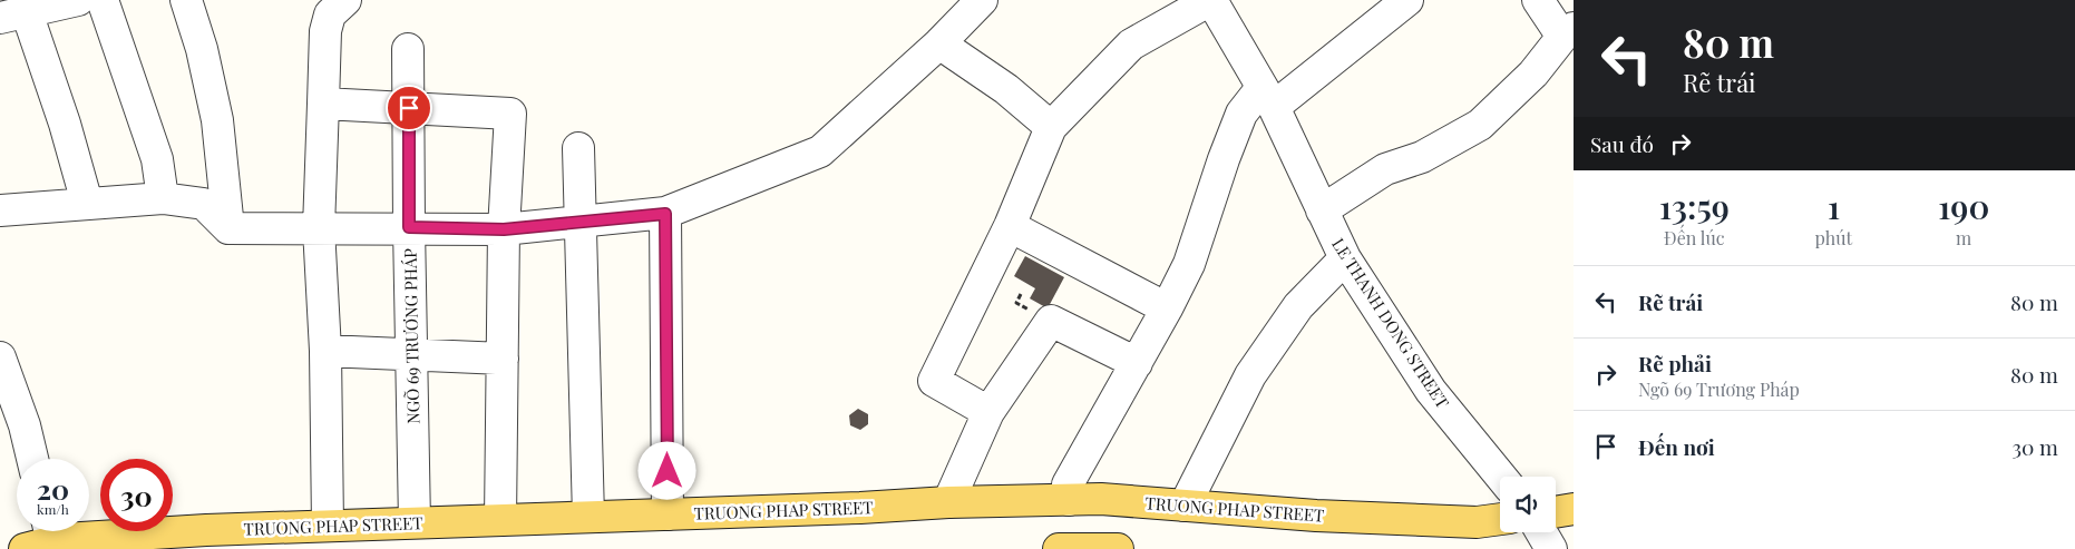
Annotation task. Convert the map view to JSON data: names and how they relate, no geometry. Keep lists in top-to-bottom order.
{
  "streets": {
    "main road": ["TRUONG PHAP STREET"],
    "street": ["LE THANH DONG STREET", "NGÕ 69 TRƯƠNG PHÁP"]
  },
  "crossings": [
    ["NGÕ 69 TRƯƠNG PHÁP", "TRUONG PHAP STREET"]
  ],
  "page": {
    "turn": ["80 m", "Rẽ trái"],
    "then": "Sau đó",
    "eta": [
      "13:59",
      "Đến lúc",
      "1",
      "phút",
      "190",
      "m"
    ],
    "list": [
      {
        "name": "Rẽ trái",
        "value": "80 m"
      },
      {
        "name": "Rẽ phải",
        "note": "Ngõ 69 Trương Pháp",
        "value": "80 m"
      },
      {
        "name": "Đến nơi",
        "value": "30 m"
      }
    ],
    "speed": "20 km/h",
    "limit": "30"
  }
}
